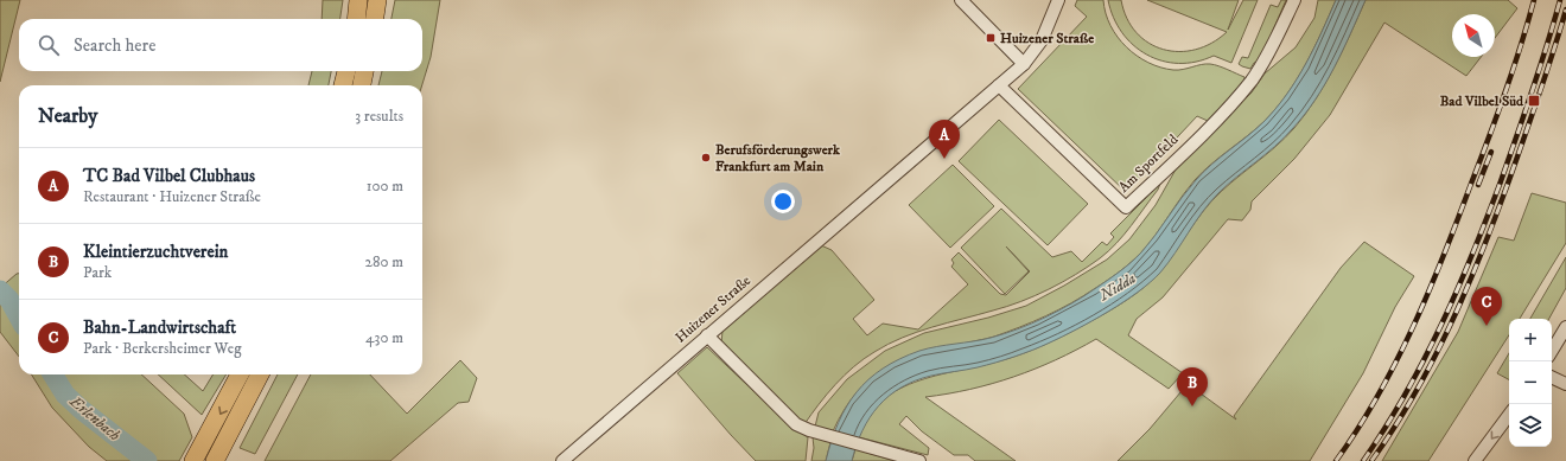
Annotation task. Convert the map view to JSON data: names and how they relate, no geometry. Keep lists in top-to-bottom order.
{
  "streets": {
    "street": ["Am Sportfeld", "Huizener Straße"]
  },
  "crossings": [
    ["Am Sportfeld", "Huizener Straße"]
  ],
  "water": ["Nidda", "Erlenbach"],
  "places": {
    "transit": ["Huizener Straße", "Bad Vilbel Süd"],
    "other": ["Berufsförderungswerk Frankfurt am Main"]
  },
  "north": "top left",
  "page": {
    "search": "Search here",
    "heading": ["Nearby", "3 results"],
    "pins": ["A", "C", "B"],
    "list": [
      {
        "mark": "A",
        "name": "TC Bad Vilbel Clubhaus",
        "note": "Restaurant · Huizener Straße",
        "value": "100 m"
      },
      {
        "mark": "B",
        "name": "Kleintierzuchtverein",
        "note": "Park",
        "value": "280 m"
      },
      {
        "mark": "C",
        "name": "Bahn-Landwirtschaft",
        "note": "Park · Berkersheimer Weg",
        "value": "430 m"
      }
    ],
    "map_buttons": ["+", "−"]
  }
}
